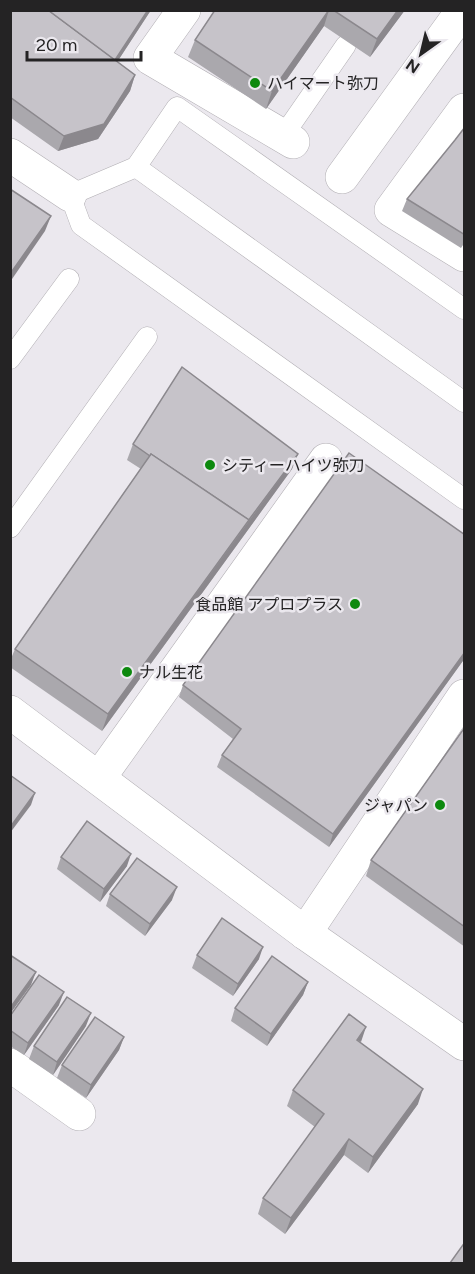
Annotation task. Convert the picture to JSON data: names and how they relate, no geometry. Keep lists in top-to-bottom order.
{
  "places": [
    "ハイマート弥刀",
    "シティーハイツ弥刀",
    "食品館 アプロプラス",
    "ナル生花",
    "ジャパン"
  ],
  "scale_bar": "20 m",
  "north": "bottom left"
}
